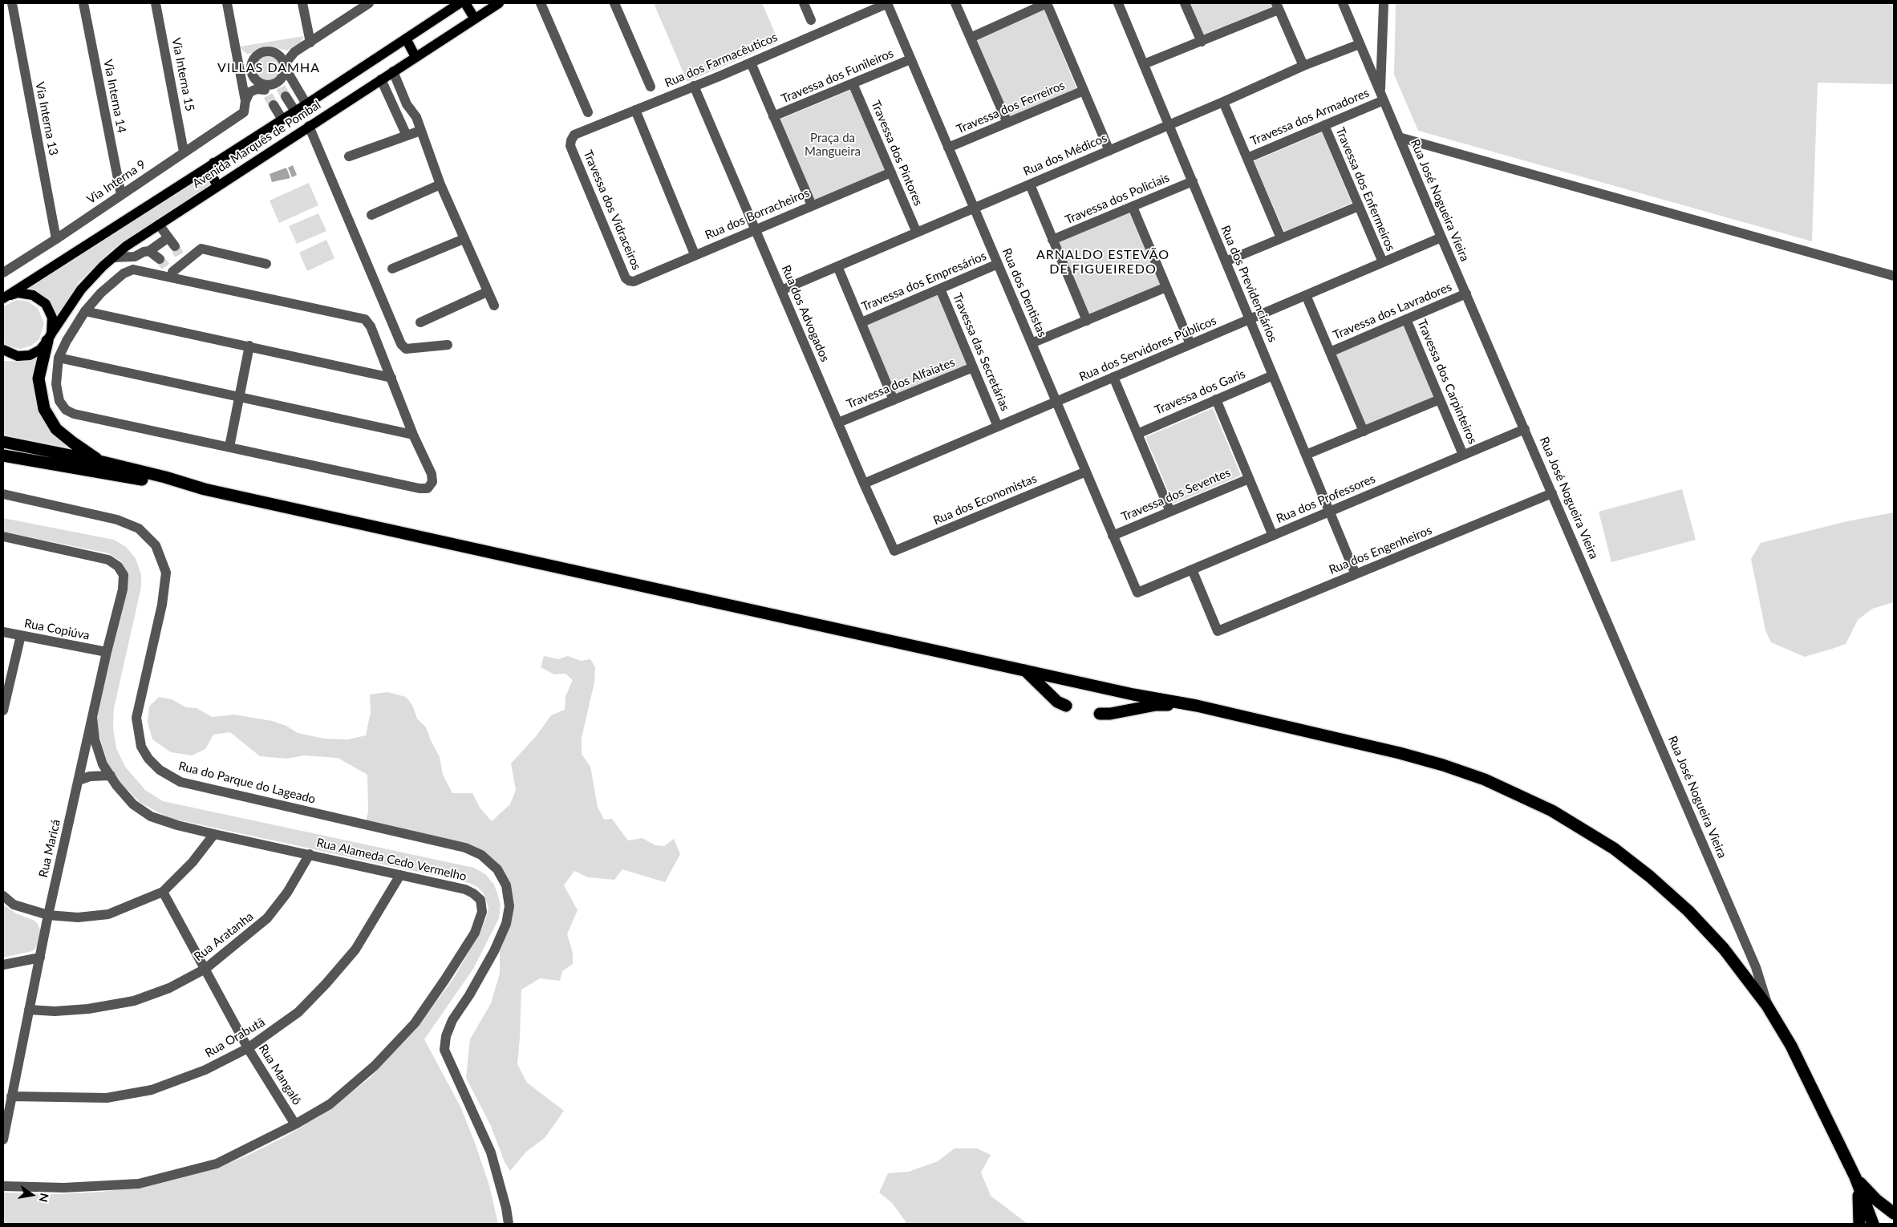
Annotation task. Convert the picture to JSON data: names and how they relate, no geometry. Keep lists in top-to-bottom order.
{
  "streets": {
    "main road": ["Avenida Marquês de Pombal"],
    "street": [
      "Rua dos Farmacêuticos",
      "Via Interna 15",
      "Travessa dos Funileiros",
      "Via Interna 14",
      "Travessa dos Ferreiros",
      "Travessa dos Armadores",
      "Via Interna 13",
      "Travessa dos Pintores",
      "Rua dos Médicos",
      "Via Interna 9",
      "Travessa dos Enfermeiros",
      "Travessa dos Policiais",
      "Rua José Nogueira Vieira",
      "Travessa dos Vidraceiros",
      "Rua dos Borracheiros",
      "Travessa dos Empresários",
      "Rua dos Previdenciários",
      "Rua dos Dentistas",
      "Travessa dos Lavradores",
      "Rua dos Advogados",
      "Rua dos Servidores Públicos",
      "Travessa das Secretárias",
      "Travessa dos Carpinteiros",
      "Travessa dos Alfaiates",
      "Travessa dos Garis",
      "Travessa dos Seventes",
      "Rua dos Professores",
      "Rua dos Economistas",
      "Rua dos Engenheiros",
      "Rua Copiúva",
      "Rua do Parque do Lageado",
      "Rua Maricá",
      "Rua Alameda Cedo Vermelho",
      "Rua Aratanha",
      "Rua Orabutã",
      "Rua Mangalô"
    ]
  },
  "crossings": [
    ["Rua dos Farmacêuticos", "Travessa dos Vidraceiros"],
    ["Rua dos Farmacêuticos", "Rua dos Dentistas"],
    ["Rua dos Farmacêuticos", "Rua dos Advogados"],
    ["Via Interna 15", "Via Interna 9"],
    ["Travessa dos Funileiros", "Travessa dos Pintores"],
    ["Travessa dos Funileiros", "Rua dos Dentistas"],
    ["Via Interna 14", "Via Interna 9"],
    ["Travessa dos Ferreiros", "Rua dos Dentistas"],
    ["Travessa dos Armadores", "Travessa dos Enfermeiros"],
    ["Travessa dos Armadores", "Rua José Nogueira Vieira"],
    ["Via Interna 13", "Via Interna 9"],
    ["Travessa dos Pintores", "Rua dos Médicos"],
    ["Travessa dos Pintores", "Rua dos Borracheiros"],
    ["Rua dos Médicos", "Rua José Nogueira Vieira"],
    ["Rua dos Médicos", "Rua dos Previdenciários"],
    ["Rua dos Médicos", "Rua dos Dentistas"],
    ["Rua dos Médicos", "Rua dos Advogados"],
    ["Travessa dos Enfermeiros", "Rua dos Servidores Públicos"],
    ["Travessa dos Policiais", "Rua dos Previdenciários"],
    ["Rua José Nogueira Vieira", "Travessa dos Lavradores"],
    ["Rua José Nogueira Vieira", "Rua dos Servidores Públicos"],
    ["Rua José Nogueira Vieira", "Rua dos Professores"],
    ["Rua José Nogueira Vieira", "Rua dos Engenheiros"],
    ["Travessa dos Vidraceiros", "Rua dos Borracheiros"],
    ["Rua dos Borracheiros", "Rua dos Advogados"],
    ["Travessa dos Empresários", "Rua dos Dentistas"],
    ["Travessa dos Empresários", "Travessa das Secretárias"],
    ["Rua dos Previdenciários", "Rua dos Servidores Públicos"],
    ["Rua dos Previdenciários", "Travessa dos Garis"],
    ["Rua dos Previdenciários", "Rua dos Professores"],
    ["Rua dos Previdenciários", "Rua dos Engenheiros"],
    ["Rua dos Dentistas", "Rua dos Servidores Públicos"],
    ["Rua dos Dentistas", "Travessa dos Seventes"],
    ["Rua dos Dentistas", "Rua dos Professores"],
    ["Rua dos Dentistas", "Rua dos Economistas"],
    ["Travessa dos Lavradores", "Travessa dos Carpinteiros"],
    ["Rua dos Advogados", "Rua dos Servidores Públicos"],
    ["Rua dos Advogados", "Travessa dos Alfaiates"],
    ["Rua dos Advogados", "Rua dos Economistas"],
    ["Rua dos Servidores Públicos", "Travessa das Secretárias"],
    ["Travessa das Secretárias", "Travessa dos Alfaiates"],
    ["Travessa dos Carpinteiros", "Rua dos Professores"],
    ["Rua dos Professores", "Rua dos Engenheiros"],
    ["Rua Copiúva", "Rua Maricá"],
    ["Rua Maricá", "Rua Alameda Cedo Vermelho"],
    ["Rua Maricá", "Rua Aratanha"],
    ["Rua Maricá", "Rua Orabutã"],
    ["Rua Alameda Cedo Vermelho", "Rua Aratanha"],
    ["Rua Alameda Cedo Vermelho", "Rua Orabutã"],
    ["Rua Alameda Cedo Vermelho", "Rua Mangalô"],
    ["Rua Aratanha", "Rua Mangalô"],
    ["Rua Orabutã", "Rua Mangalô"]
  ],
  "districts": ["VILLAS DAMHA", "ARNALDO ESTEVÃO DE FIGUEIREDO"],
  "parks": ["Praça da Mangueira"],
  "north": "right"
}
